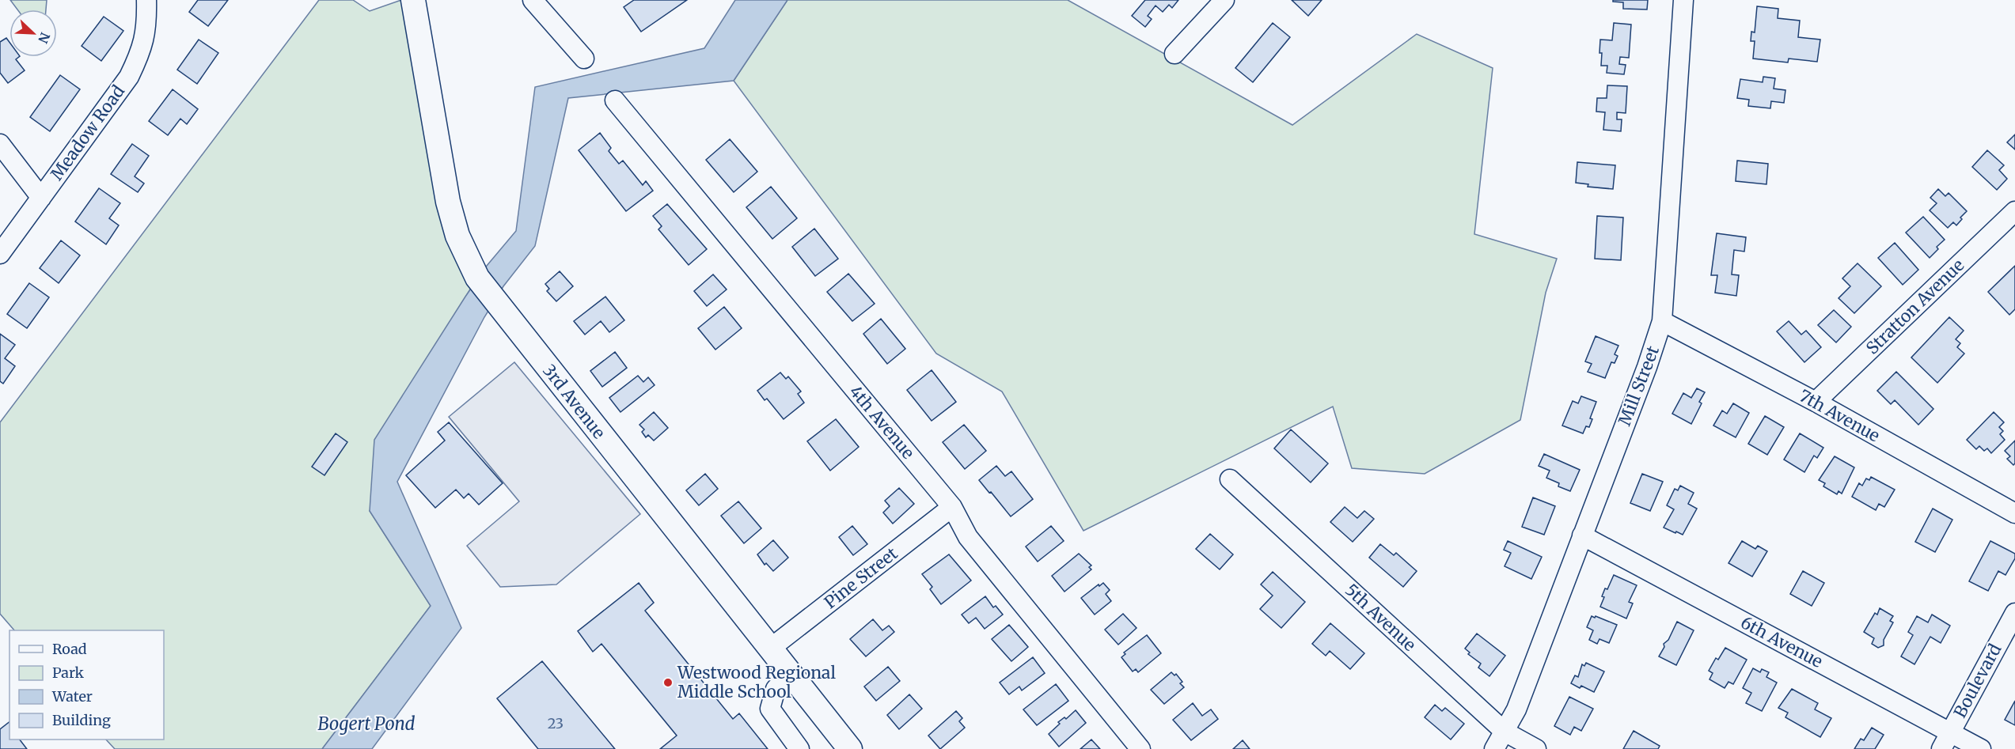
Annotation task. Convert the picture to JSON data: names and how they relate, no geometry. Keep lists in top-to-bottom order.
{
  "streets": {
    "main road": ["3rd Avenue"],
    "street": [
      "Meadow Road",
      "Stratton Avenue",
      "Mill Street",
      "7th Avenue",
      "4th Avenue",
      "Pine Street",
      "5th Avenue",
      "6th Avenue",
      "Boulevard"
    ]
  },
  "crossings": [
    ["Stratton Avenue", "7th Avenue"],
    ["Mill Street", "7th Avenue"],
    ["Mill Street", "5th Avenue"],
    ["Mill Street", "6th Avenue"],
    ["3rd Avenue", "Pine Street"],
    ["4th Avenue", "Pine Street"],
    ["6th Avenue", "Boulevard"]
  ],
  "water": ["Bogert Pond"],
  "places": ["Westwood Regional Middle School"],
  "house_numbers": ["23"],
  "legend": [
    "Road",
    "Park",
    "Water",
    "Building"
  ],
  "north": "bottom right"
}
